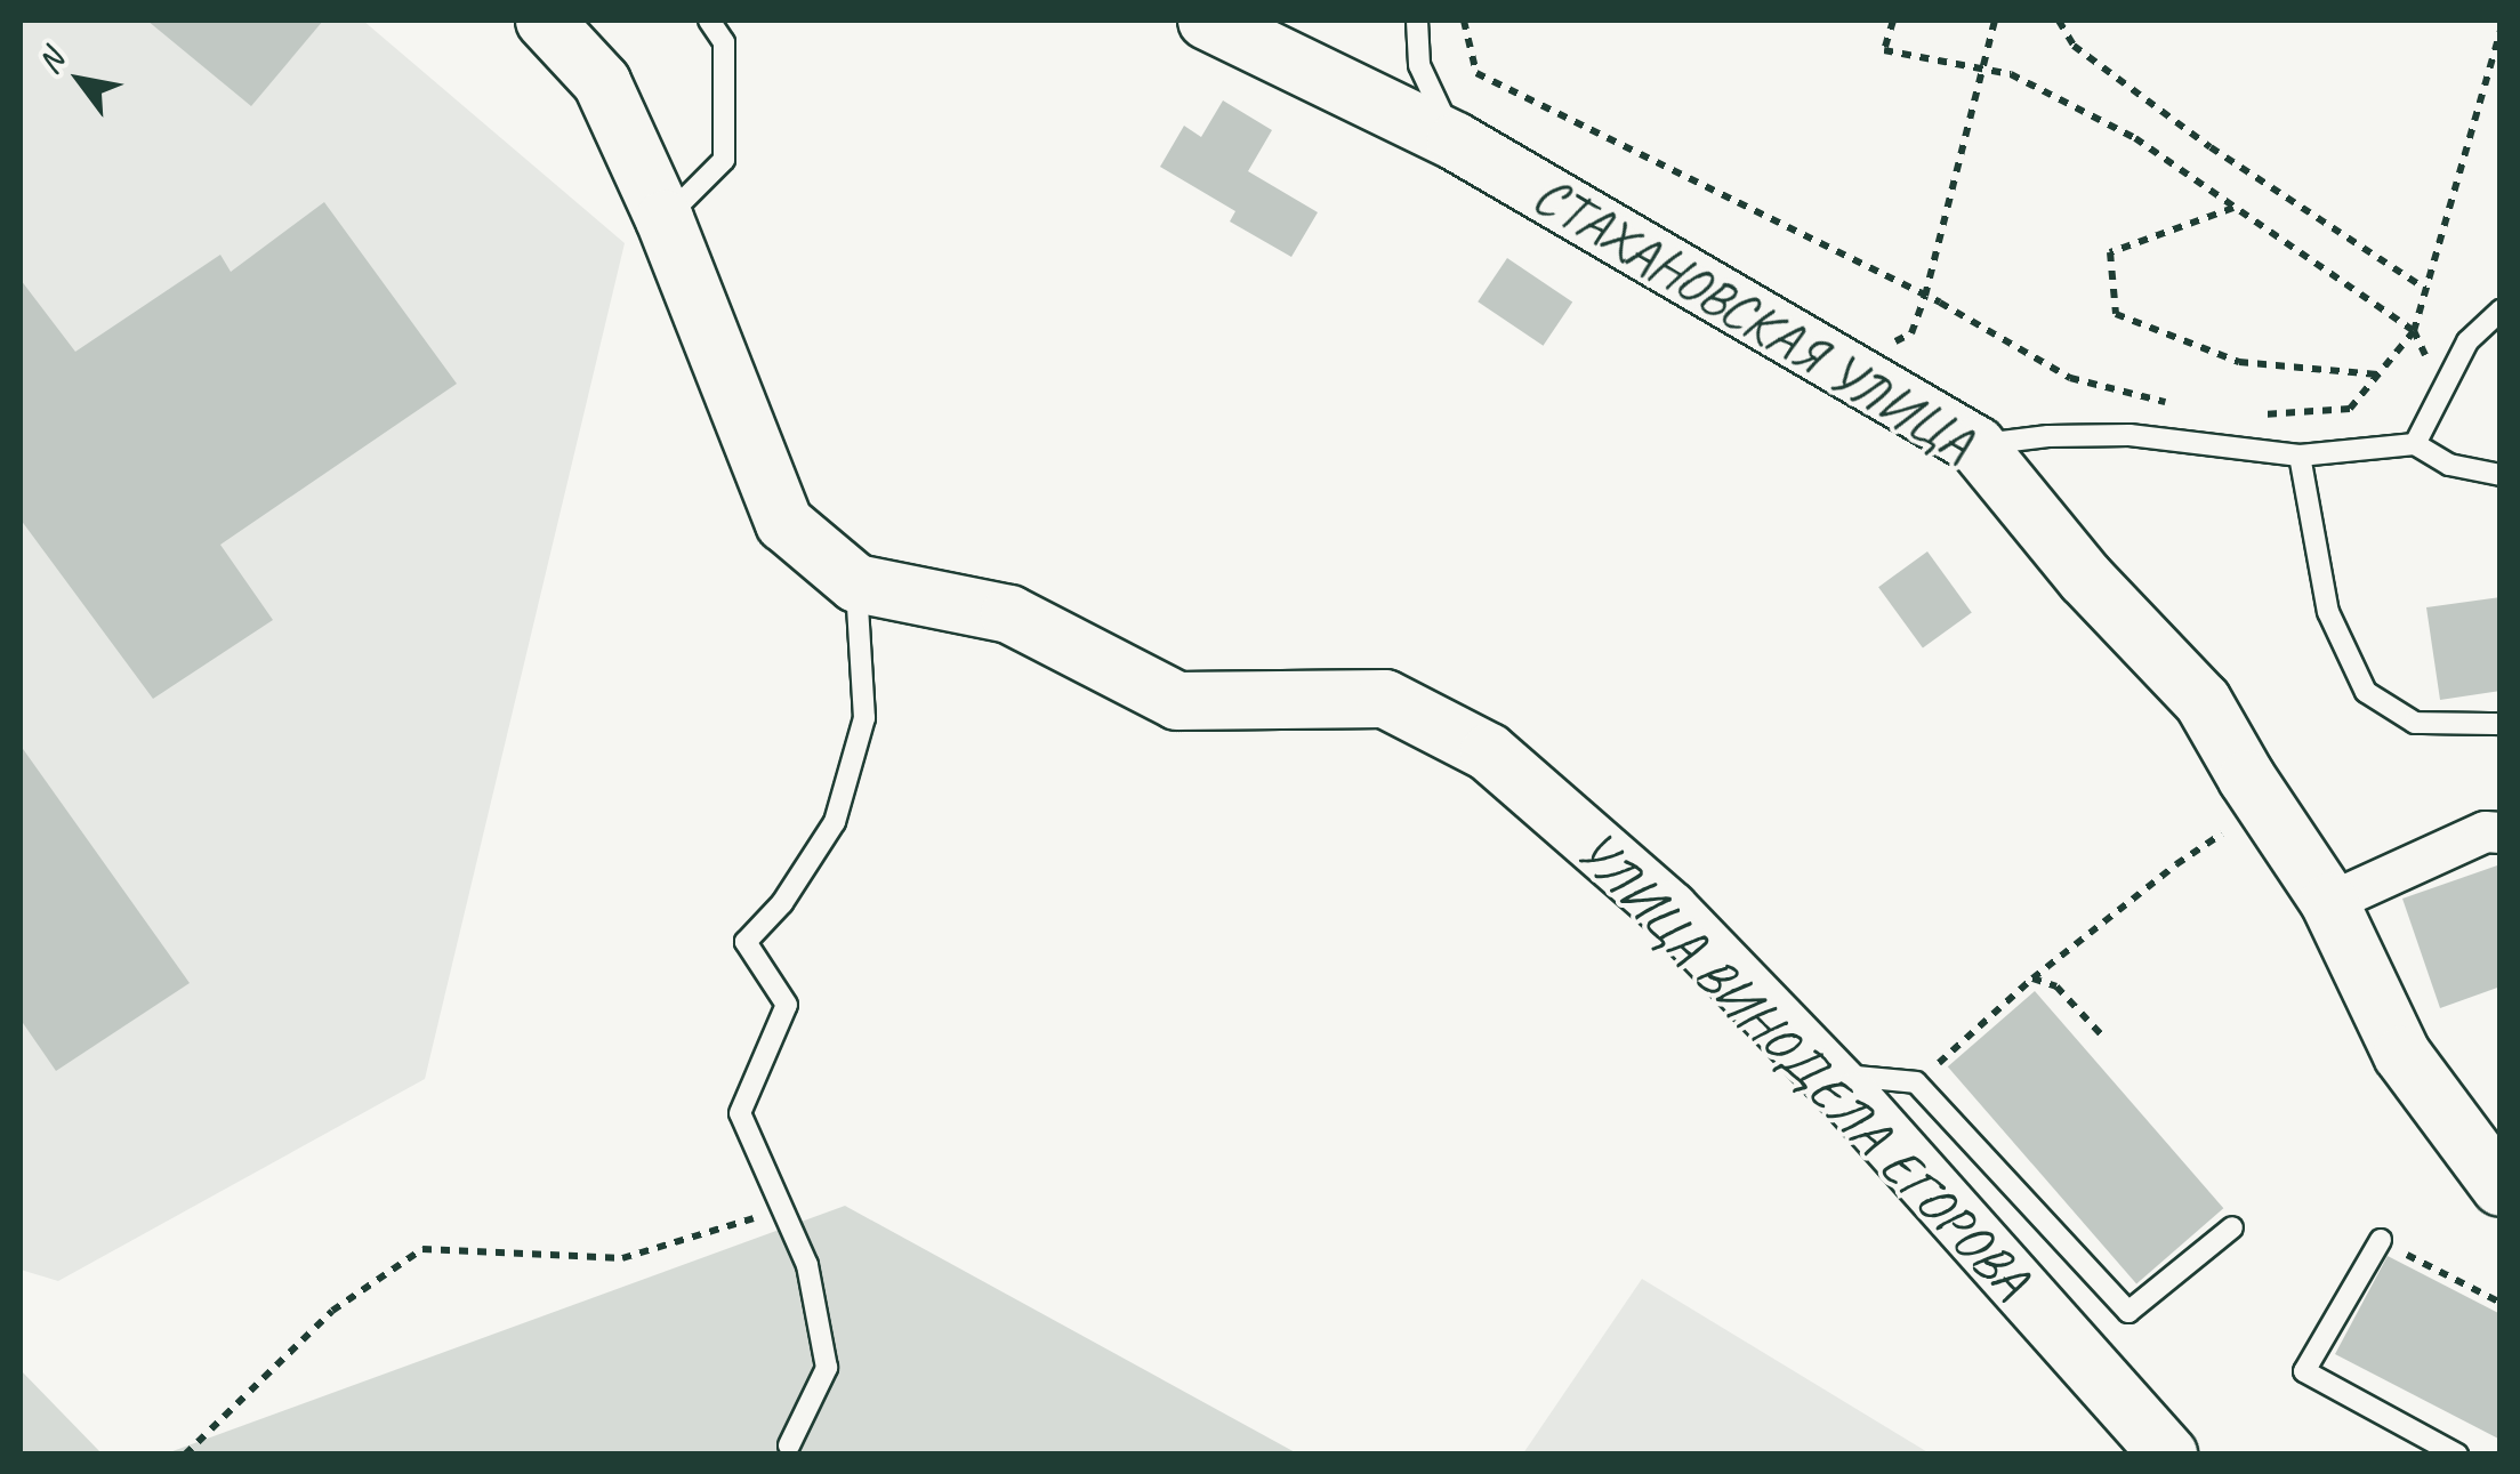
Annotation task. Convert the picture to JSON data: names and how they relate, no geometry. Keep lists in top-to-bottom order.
{
  "streets": {
    "main road": ["СТАХАНОВСКАЯ УЛИЦА", "УЛИЦА ВИНОДЕЛА ЕГОРОВА"]
  },
  "north": "top left"
}
